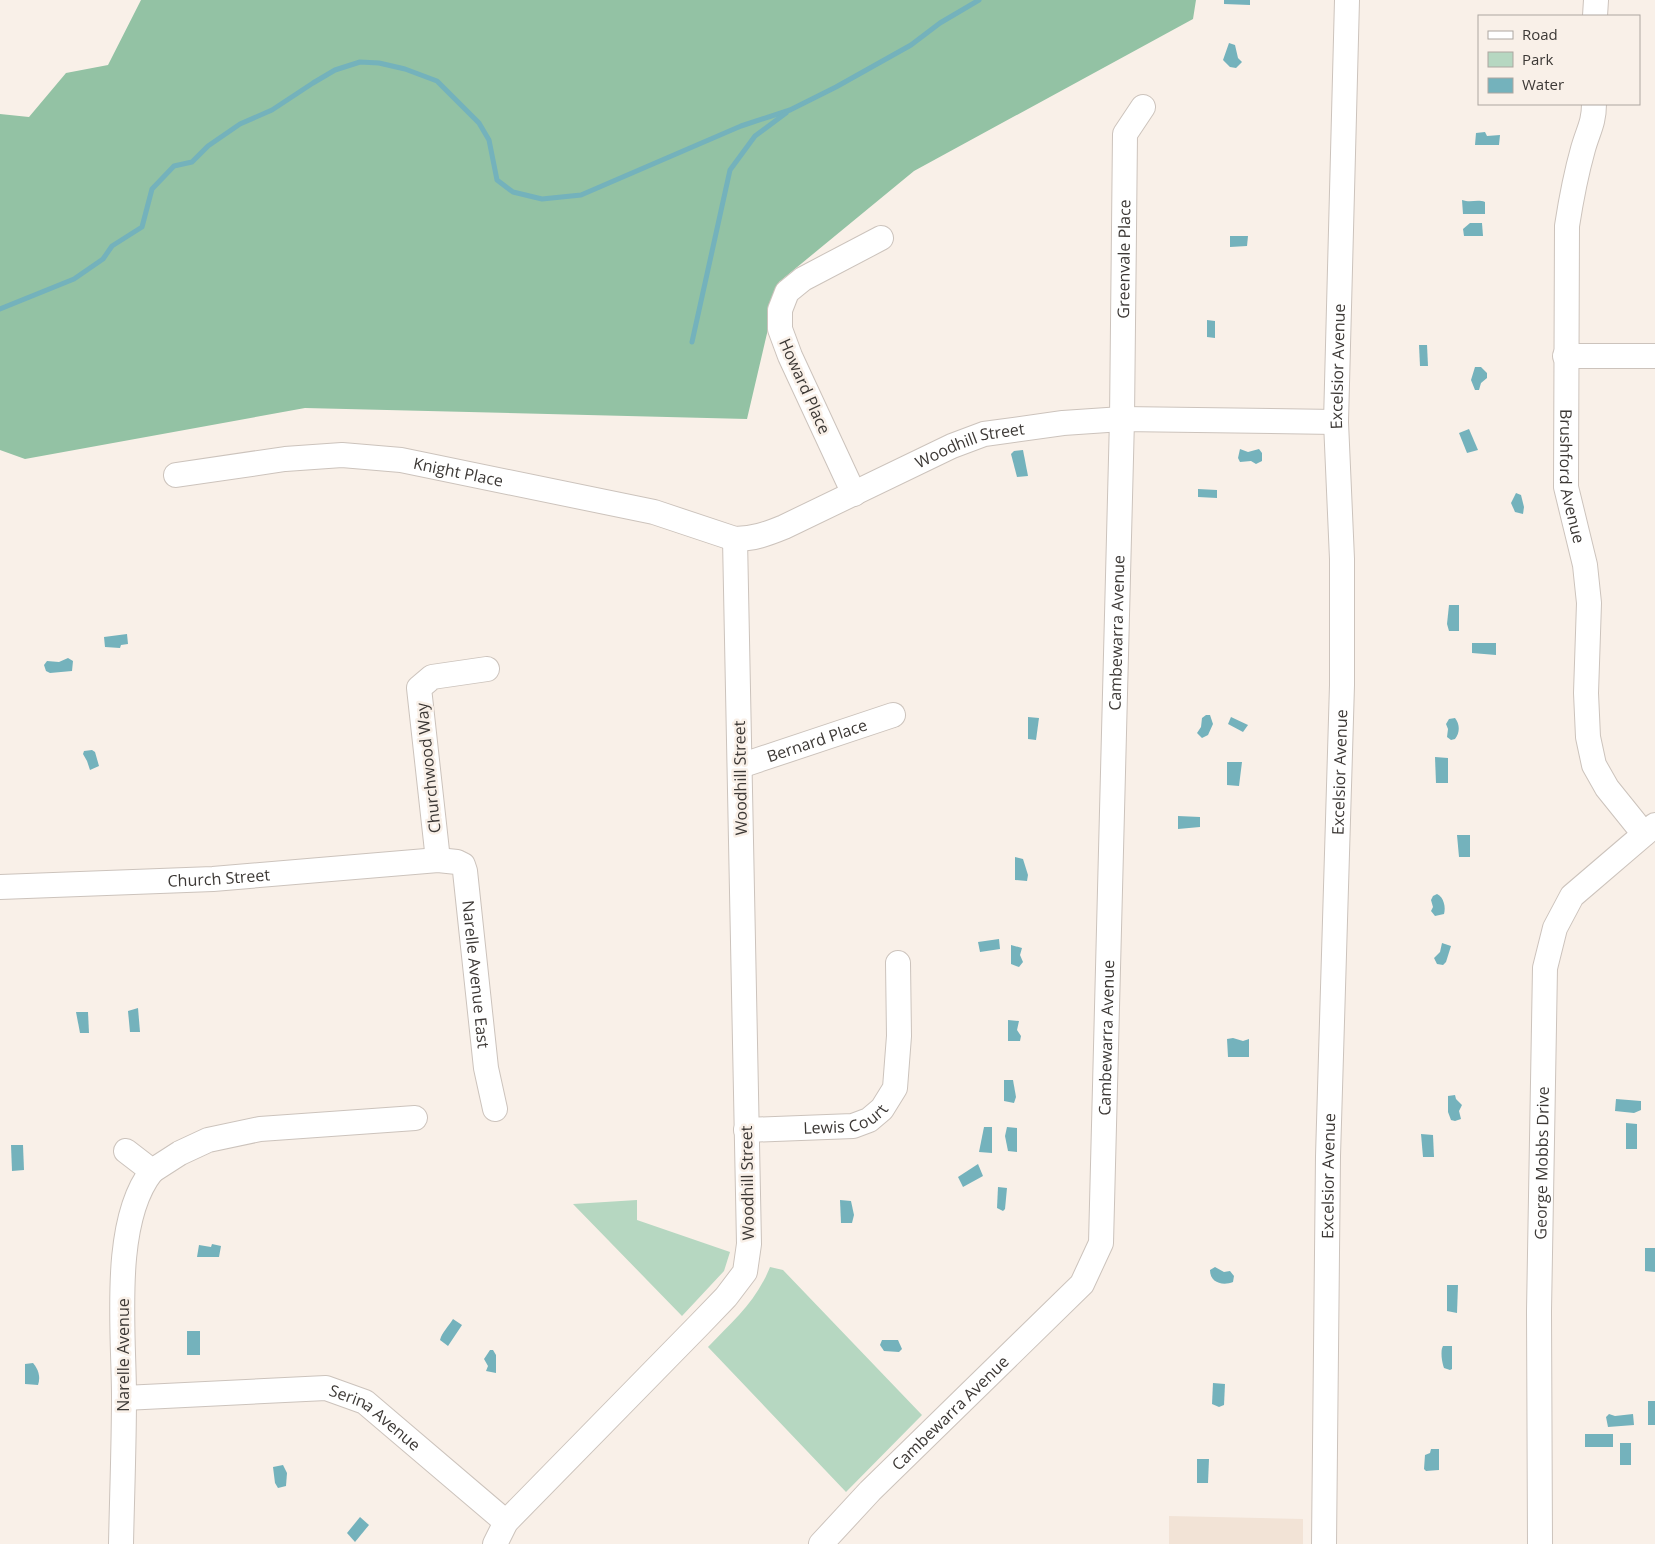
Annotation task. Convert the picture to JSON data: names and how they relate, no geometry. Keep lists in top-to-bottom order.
{
  "streets": {
    "street": [
      "Greenvale Place",
      "Excelsior Avenue",
      "Howard Place",
      "Woodhill Street",
      "Knight Place",
      "Brushford Avenue",
      "Cambewarra Avenue",
      "Bernard Place",
      "Churchwood Way",
      "Church Street",
      "Narelle Avenue East",
      "Lewis Court",
      "George Mobbs Drive",
      "Narelle Avenue",
      "Serina Avenue"
    ]
  },
  "crossings": [
    ["Greenvale Place", "Woodhill Street"],
    ["Greenvale Place", "Cambewarra Avenue"],
    ["Excelsior Avenue", "Woodhill Street"],
    ["Howard Place", "Woodhill Street"],
    ["Woodhill Street", "Knight Place"],
    ["Woodhill Street", "Cambewarra Avenue"],
    ["Woodhill Street", "Bernard Place"],
    ["Woodhill Street", "Lewis Court"],
    ["Woodhill Street", "Serina Avenue"],
    ["Brushford Avenue", "George Mobbs Drive"],
    ["Churchwood Way", "Church Street"],
    ["Churchwood Way", "Narelle Avenue East"],
    ["Church Street", "Narelle Avenue East"],
    ["Narelle Avenue", "Serina Avenue"]
  ],
  "legend": ["Road", "Park", "Water"]
}
